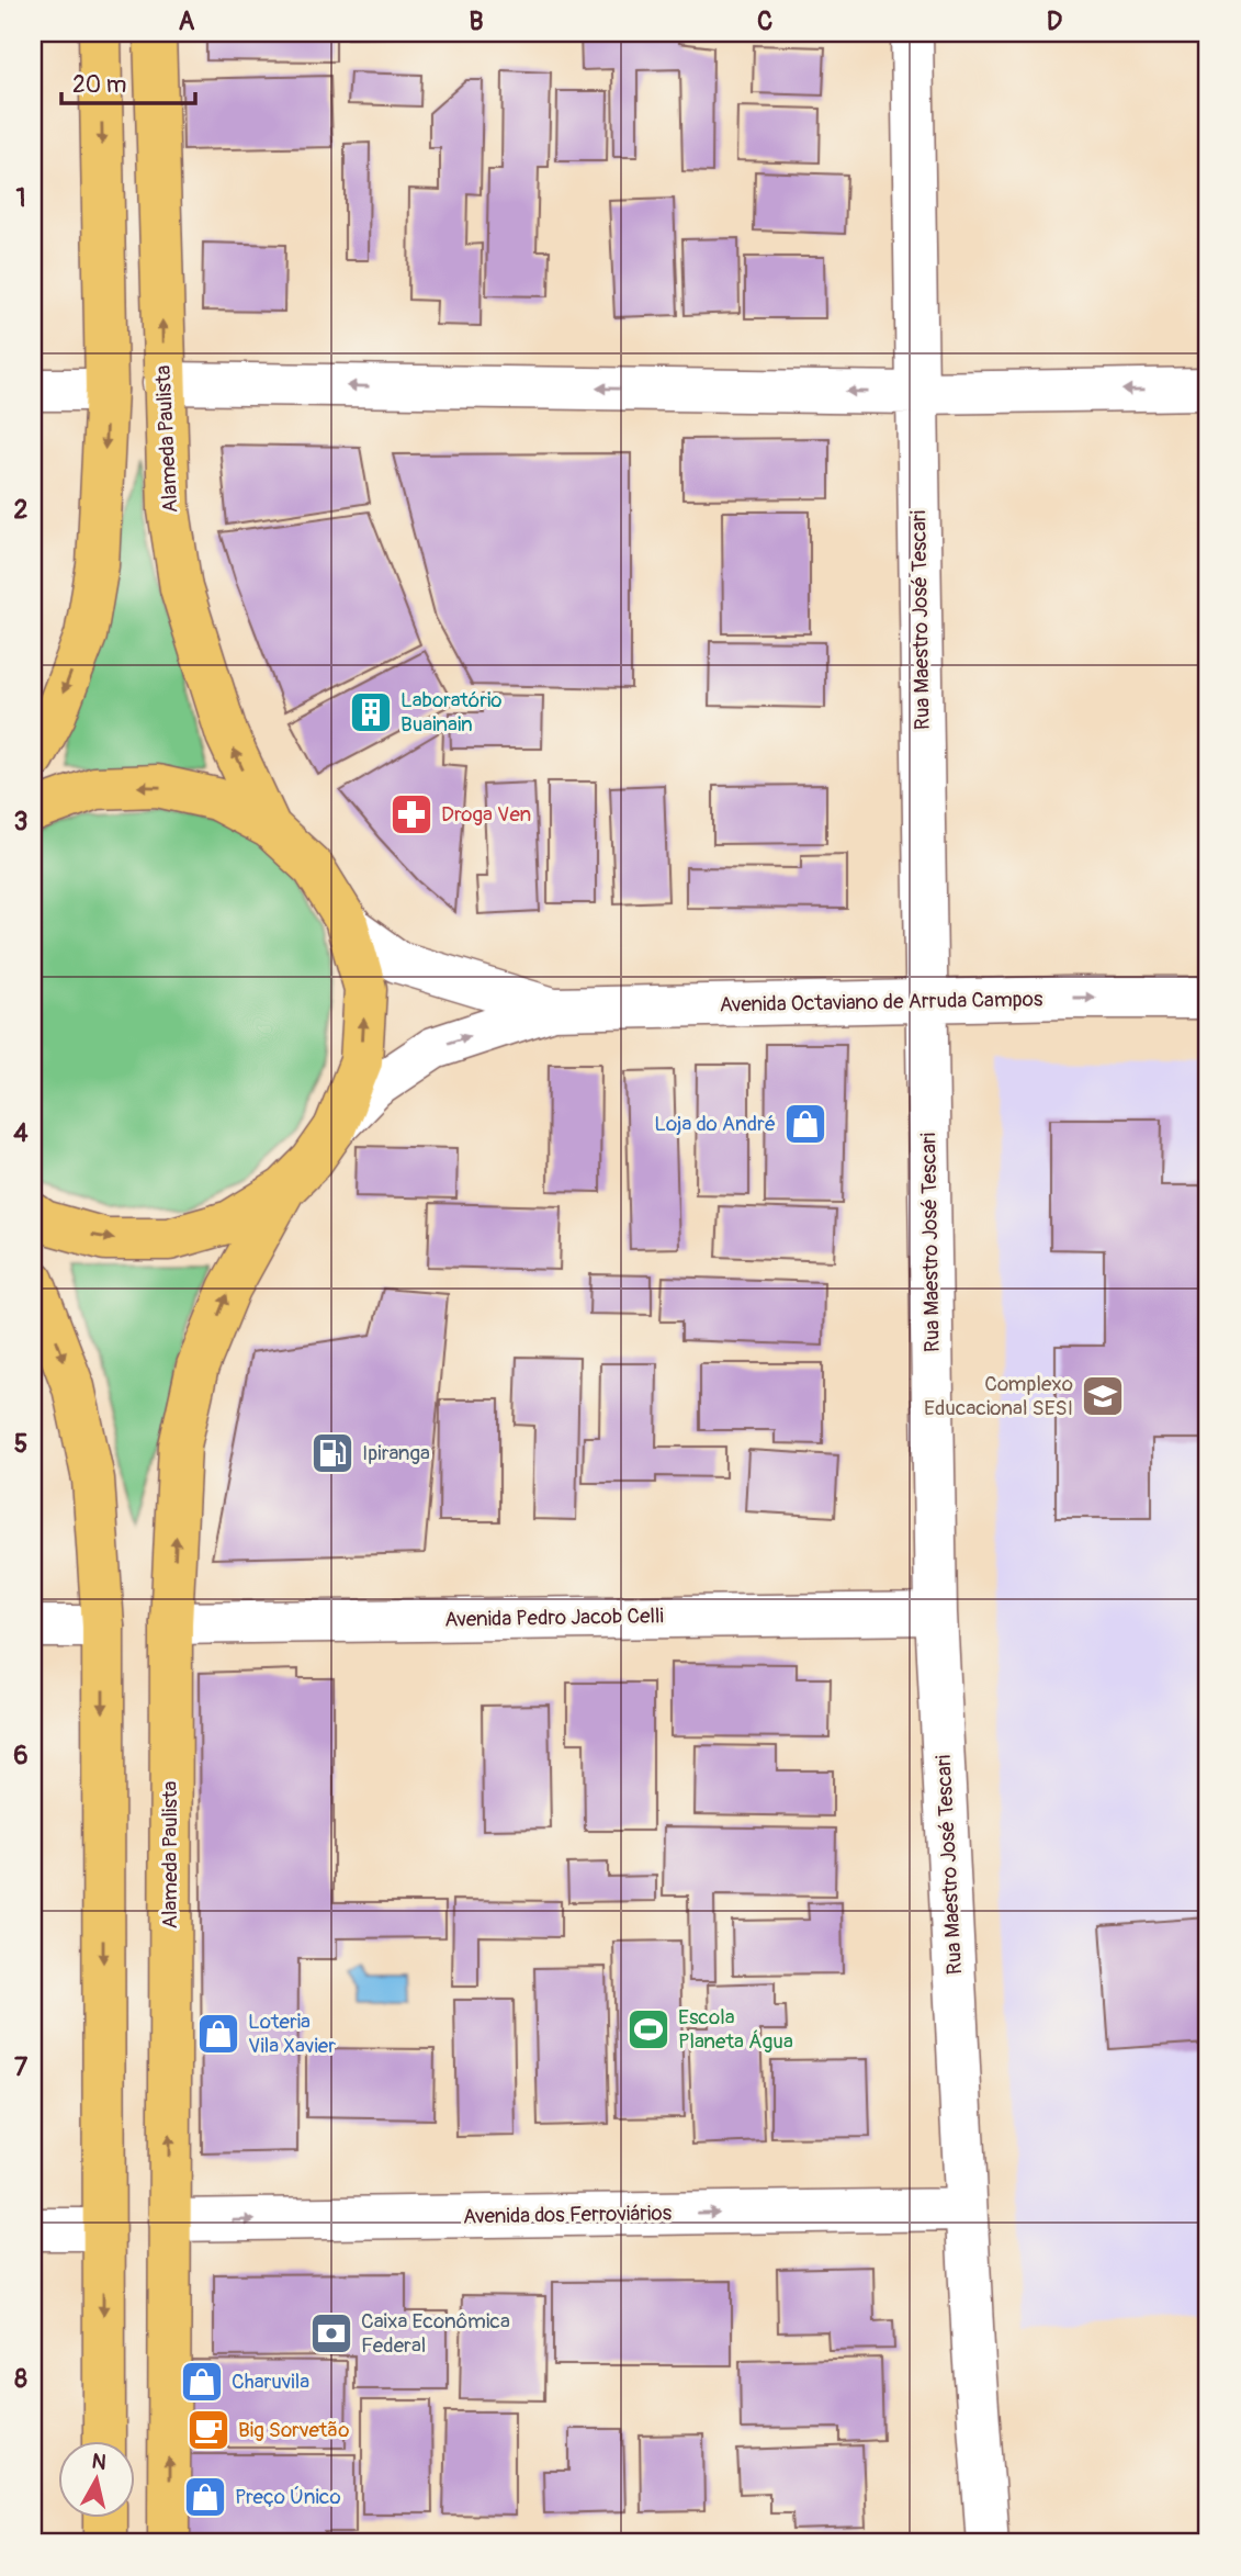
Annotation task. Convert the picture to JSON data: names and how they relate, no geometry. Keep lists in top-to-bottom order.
{
  "streets": {
    "main road": ["Alameda Paulista"],
    "street": [
      "Rua Maestro José Tescari",
      "Avenida Octaviano de Arruda Campos",
      "Avenida Pedro Jacob Celli",
      "Avenida dos Ferroviários"
    ]
  },
  "crossings": [
    ["Alameda Paulista", "Avenida Pedro Jacob Celli"],
    ["Alameda Paulista", "Avenida dos Ferroviários"],
    ["Rua Maestro José Tescari", "Avenida Octaviano de Arruda Campos"],
    ["Rua Maestro José Tescari", "Avenida Pedro Jacob Celli"],
    ["Rua Maestro José Tescari", "Avenida dos Ferroviários"]
  ],
  "one_way": ["Avenida Octaviano de Arruda Campos", "Avenida dos Ferroviários"],
  "places": {
    "building": ["Laboratório Buainain"],
    "pharmacy": ["Droga Ven"],
    "shop": [
      "Loja do André",
      "Loteria Vila Xavier",
      "Charuvila",
      "Preço Único"
    ],
    "school or university": ["Complexo Educacional SESI"],
    "fuel station": ["Ipiranga"],
    "sports": ["Escola Planeta Água"],
    "bank": ["Caixa Econômica Federal"],
    "cafe": ["Big Sorvetão"]
  },
  "scale_bar": "20 m",
  "north": "top",
  "grid": {
    "columns": [
      "A",
      "B",
      "C",
      "D"
    ],
    "rows": [
      "1",
      "2",
      "3",
      "4",
      "5",
      "6",
      "7",
      "8"
    ]
  }
}
